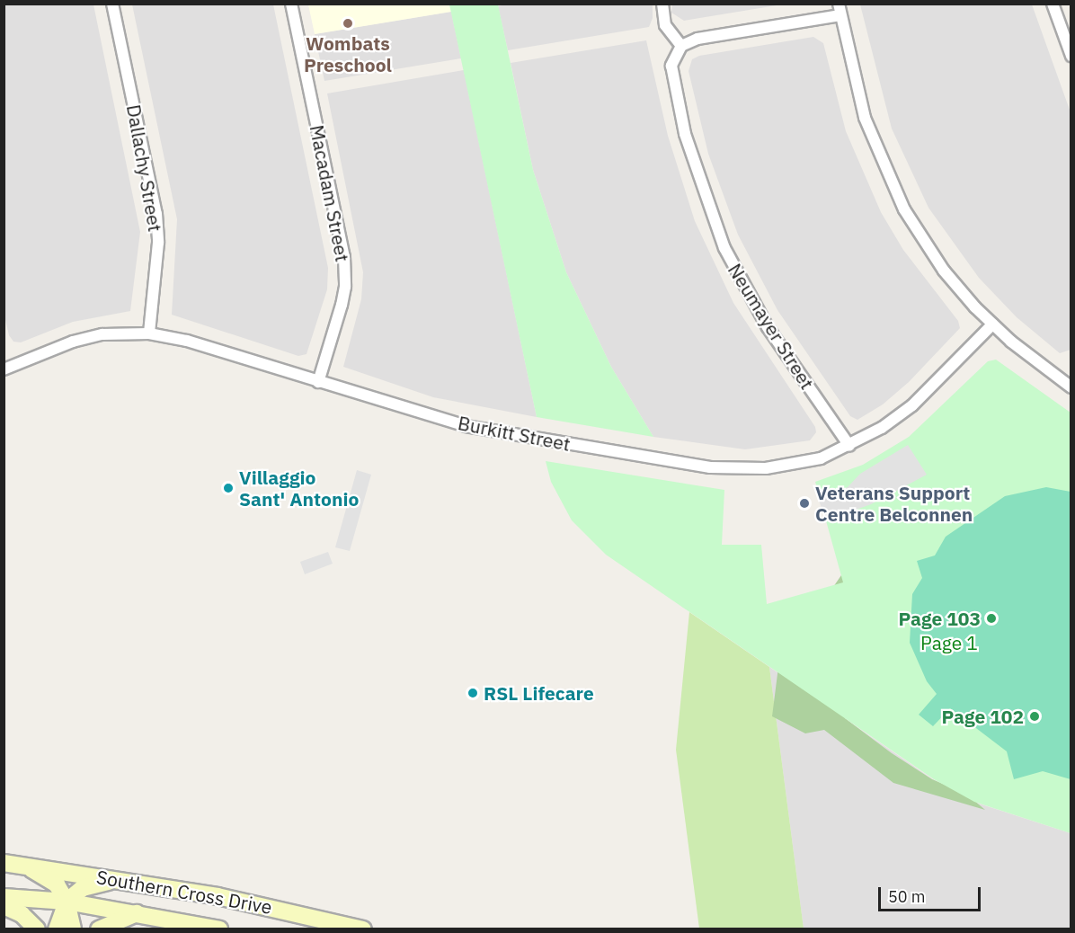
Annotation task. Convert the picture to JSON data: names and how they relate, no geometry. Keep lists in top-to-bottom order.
{
  "streets": {
    "main road": ["Southern Cross Drive"],
    "street": [
      "Dallachy Street",
      "Macadam Street",
      "Neumayer Street",
      "Burkitt Street"
    ]
  },
  "crossings": [
    ["Dallachy Street", "Burkitt Street"],
    ["Macadam Street", "Burkitt Street"],
    ["Neumayer Street", "Burkitt Street"]
  ],
  "parks": ["Page 1"],
  "places": [
    "Wombats Preschool",
    "Villaggio Sant' Antonio",
    "Veterans Support Centre Belconnen",
    "Page 103",
    "RSL Lifecare",
    "Page 102"
  ],
  "scale_bar": "50 m"
}
